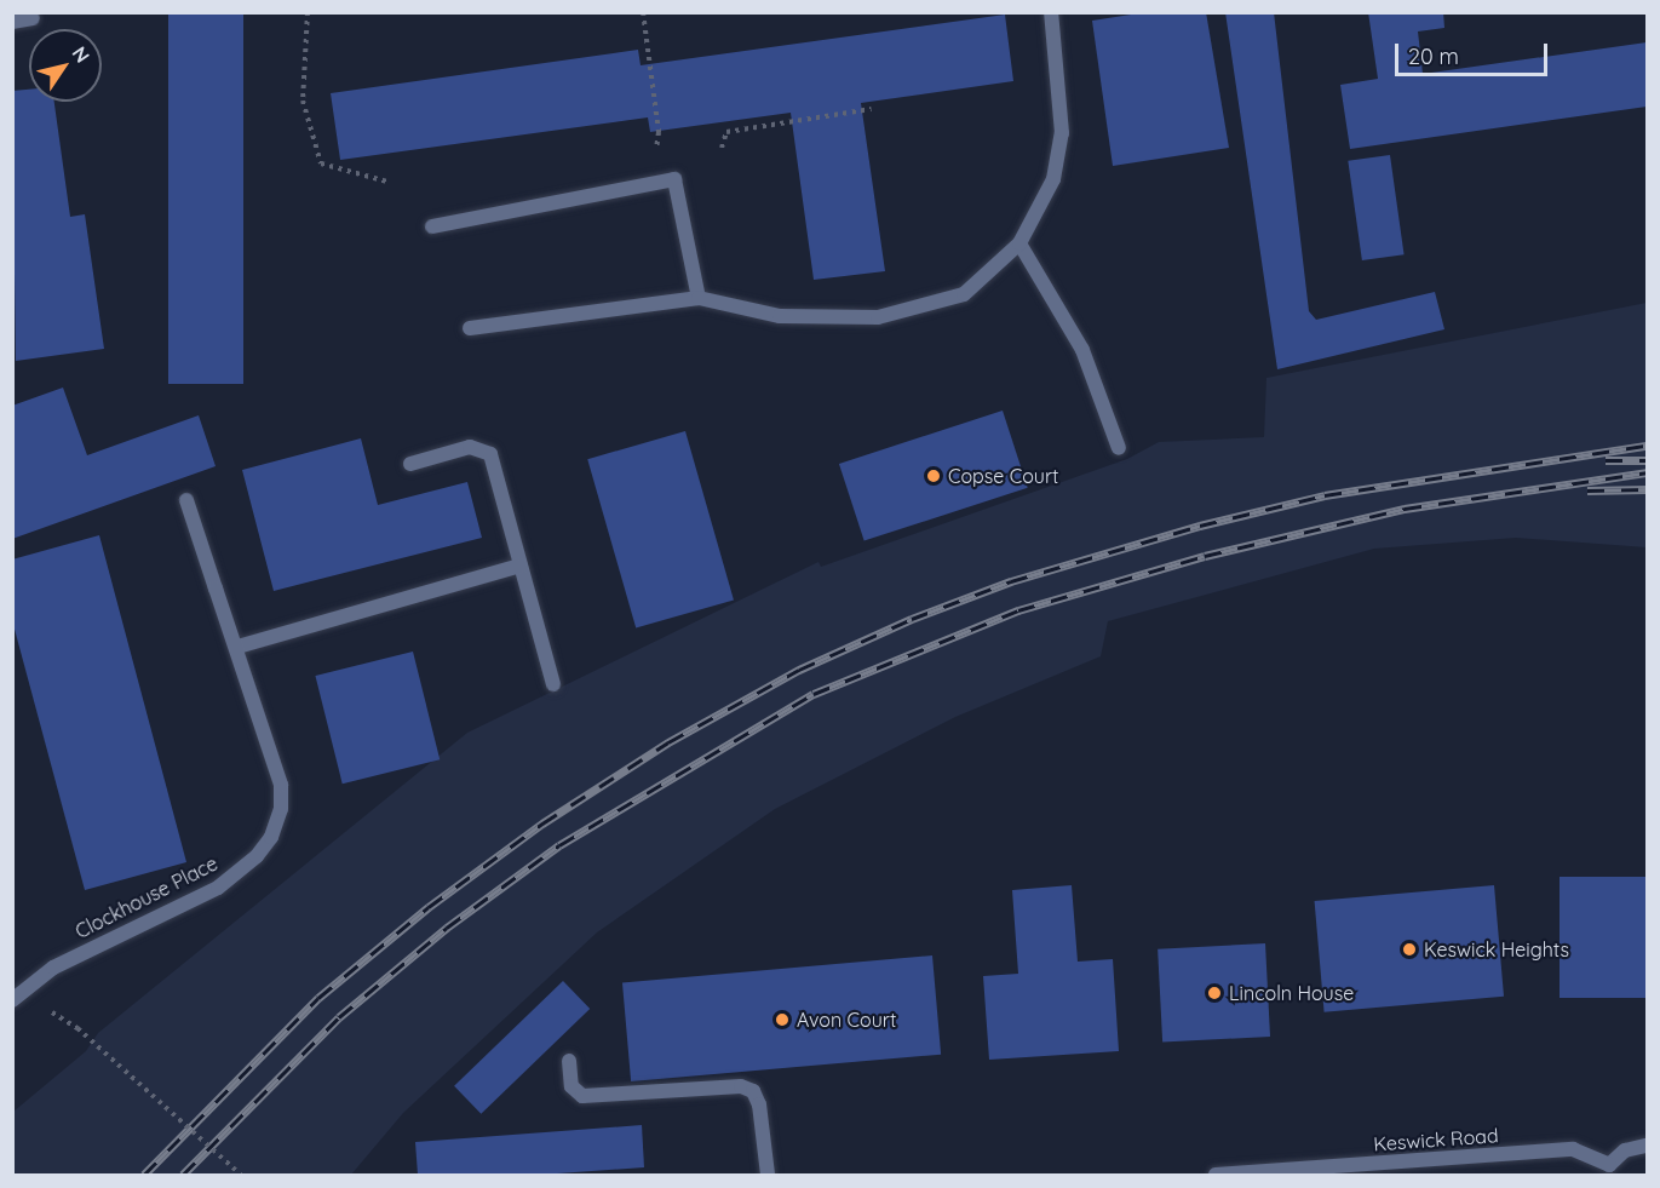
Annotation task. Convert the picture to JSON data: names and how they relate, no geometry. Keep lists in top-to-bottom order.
{
  "streets": {
    "street": ["Clockhouse Place", "Keswick Road"]
  },
  "places": [
    "Copse Court",
    "Keswick Heights",
    "Lincoln House",
    "Avon Court"
  ],
  "scale_bar": "20 m",
  "north": "top right"
}
